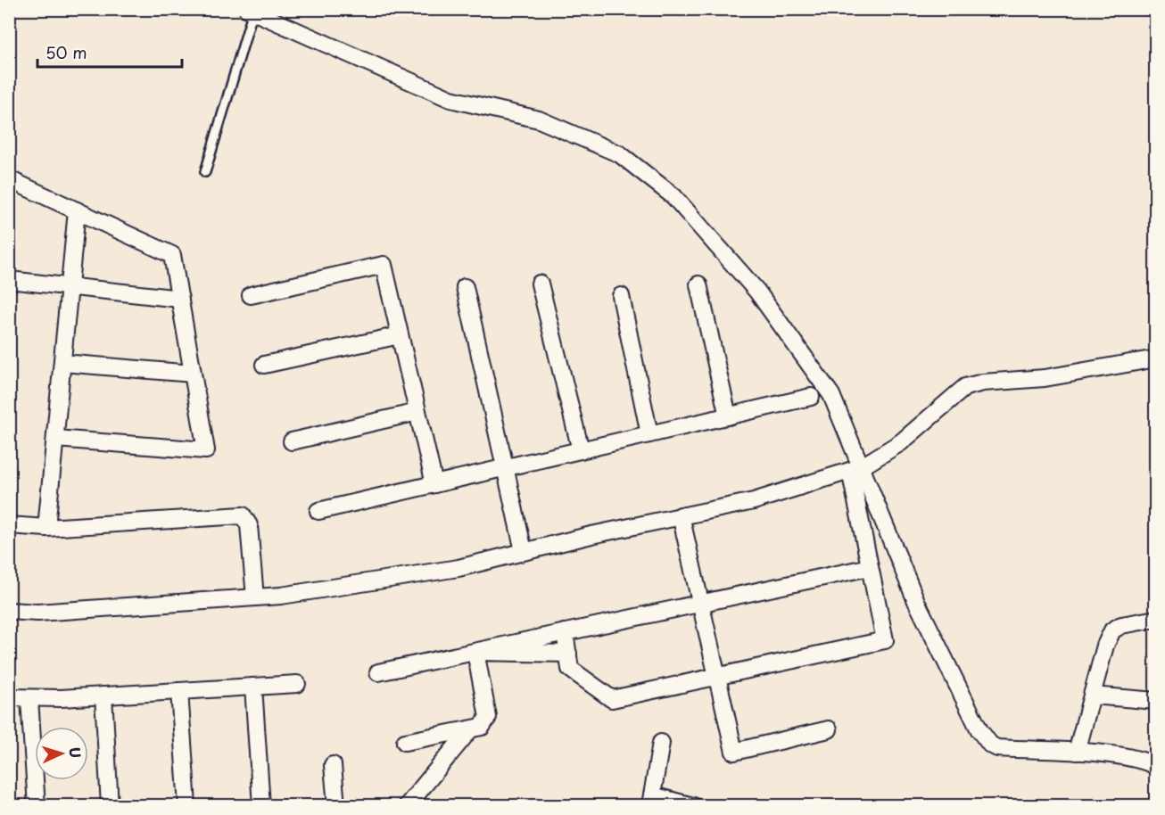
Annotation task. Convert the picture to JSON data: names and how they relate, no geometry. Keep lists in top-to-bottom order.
{
  "scale_bar": "50 m",
  "north": "right"
}
